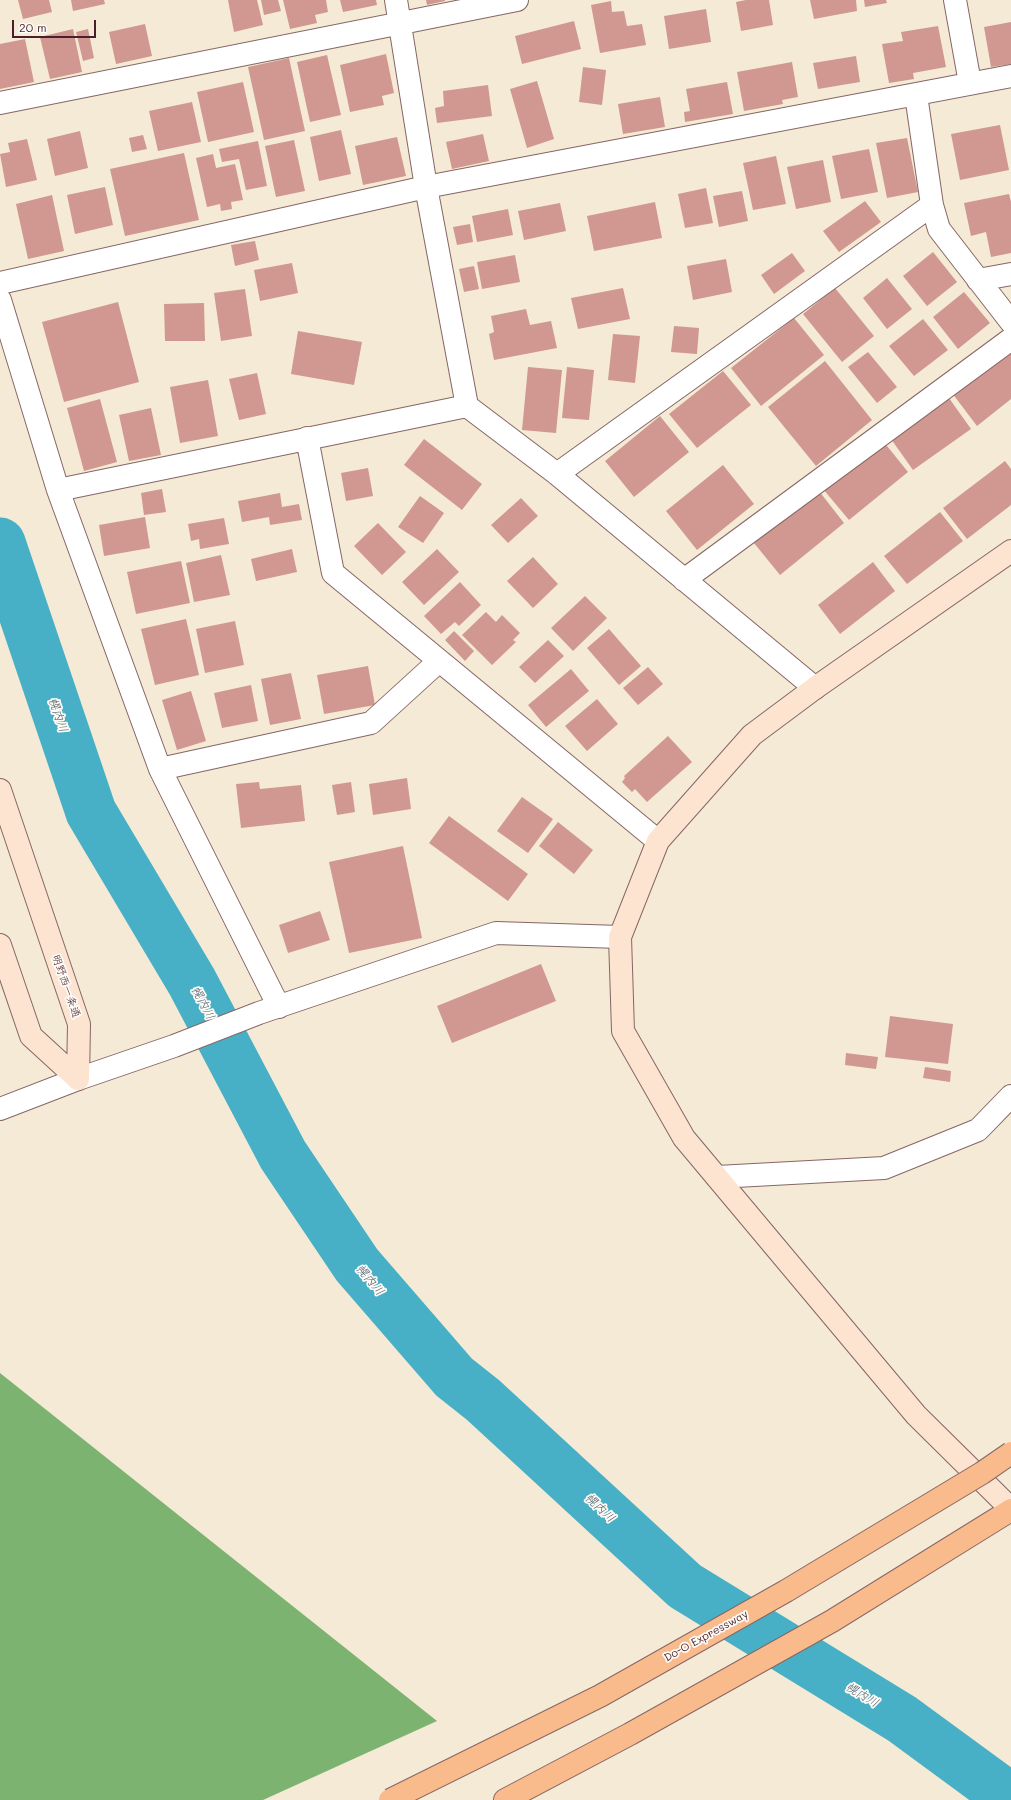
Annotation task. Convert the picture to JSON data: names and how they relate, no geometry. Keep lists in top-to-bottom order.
{
  "streets": {
    "highway": ["Do-O Expressway"],
    "street": ["明野西一条通"]
  },
  "water": ["幌内川"],
  "scale_bar": "20 m"
}
